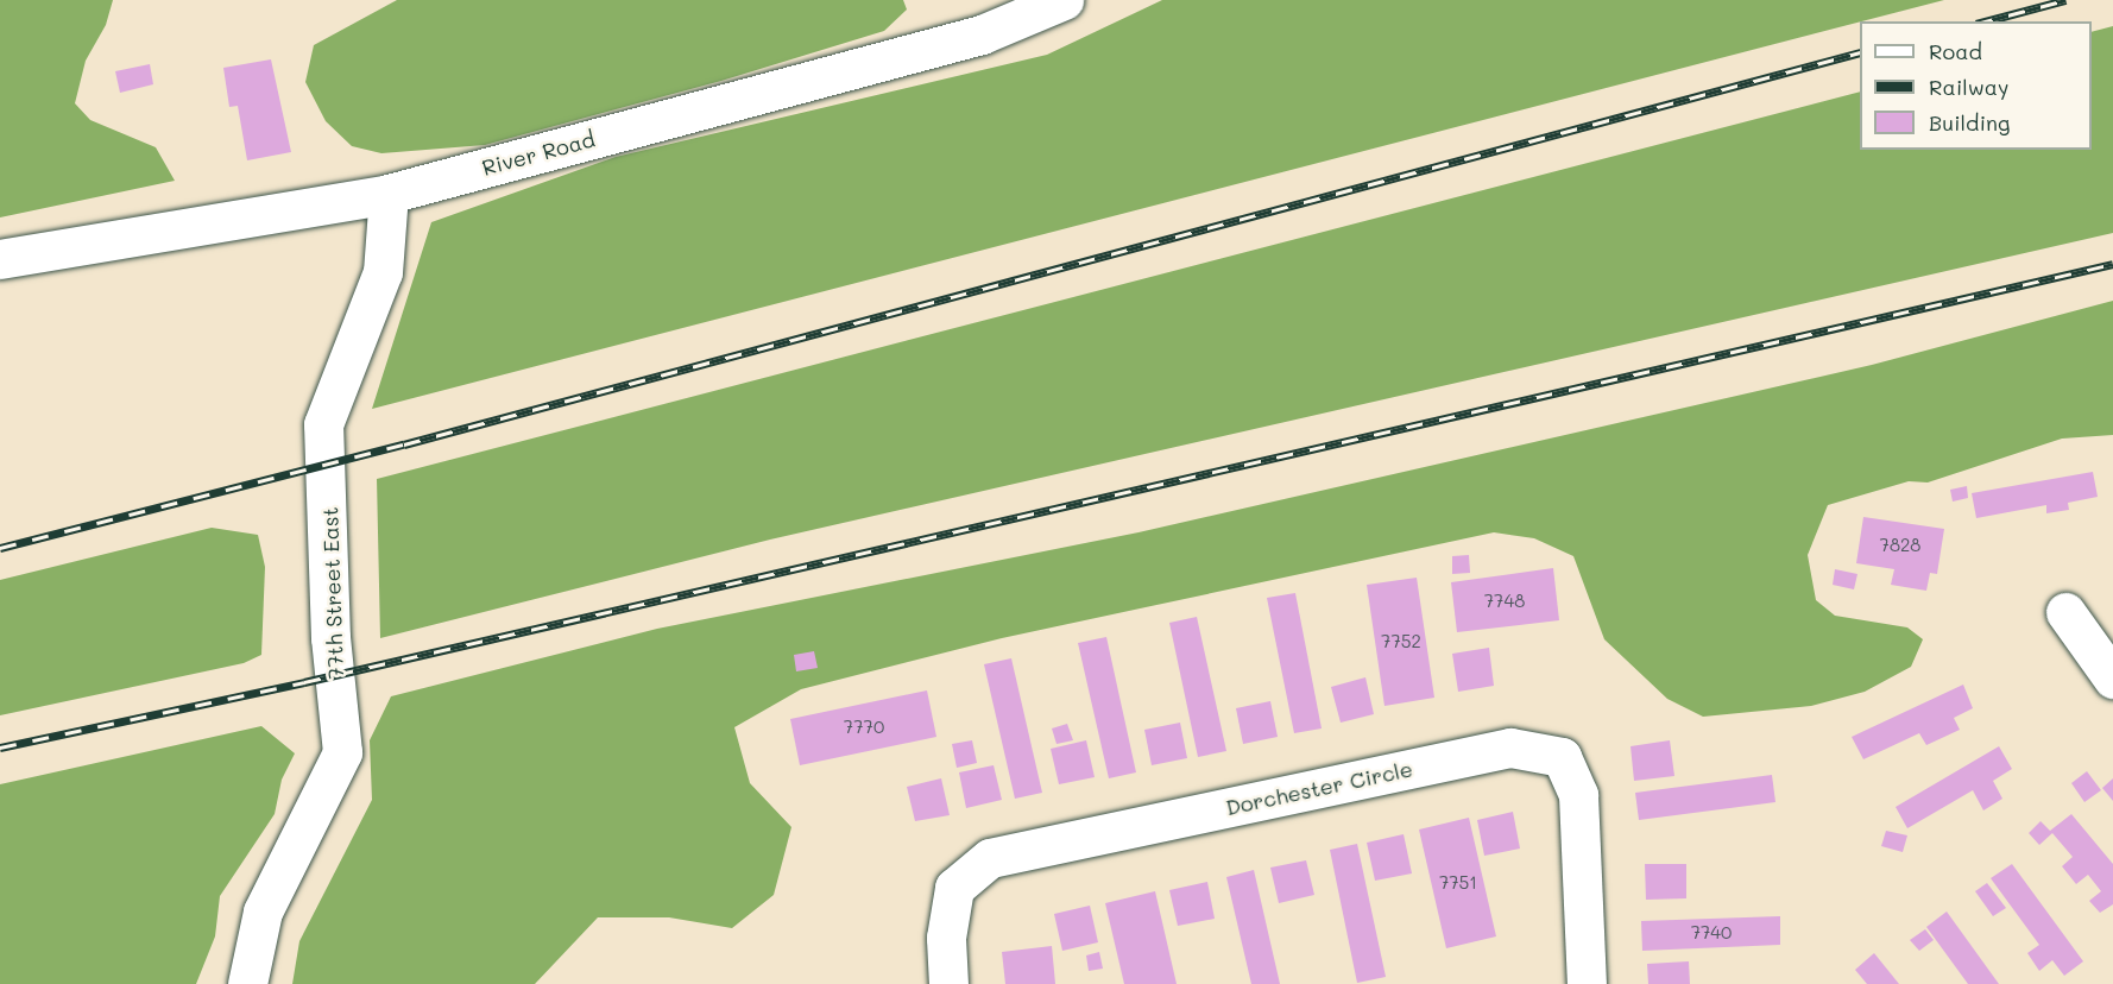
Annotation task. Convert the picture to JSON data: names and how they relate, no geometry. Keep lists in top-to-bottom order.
{
  "streets": {
    "street": ["River Road", "77th Street East", "Dorchester Circle"]
  },
  "crossings": [
    ["River Road", "77th Street East"]
  ],
  "house_numbers": [
    "7828",
    "7748",
    "7752",
    "7770",
    "7751",
    "7740"
  ],
  "legend": ["Road", "Railway", "Building"]
}
